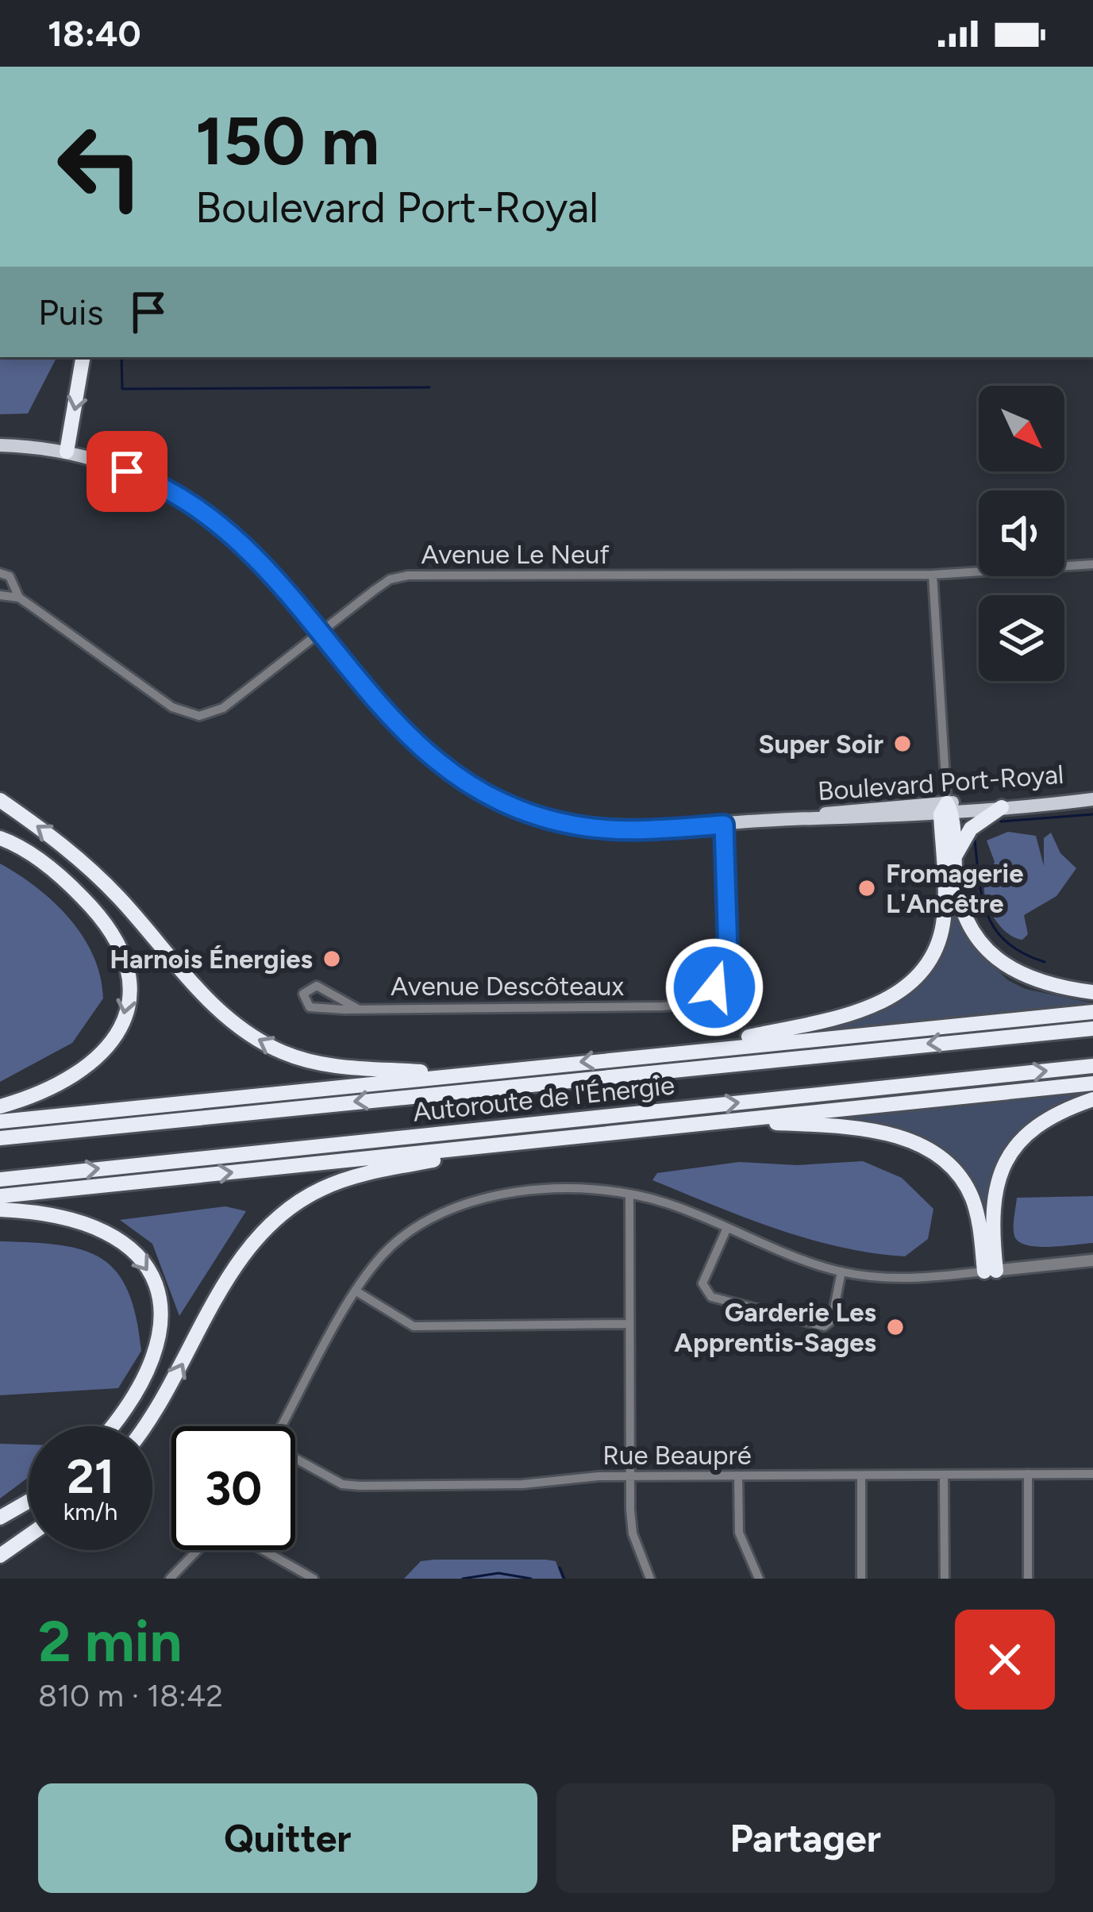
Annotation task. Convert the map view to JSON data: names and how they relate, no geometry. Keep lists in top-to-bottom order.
{
  "streets": {
    "highway": ["Autoroute de l'Énergie"],
    "main road": ["Boulevard Port-Royal"],
    "street": ["Avenue Le Neuf", "Avenue Descôteaux", "Rue Beaupré"]
  },
  "crossings": [
    ["Avenue Le Neuf", "Boulevard Port-Royal"],
    ["Boulevard Port-Royal", "Avenue Descôteaux"]
  ],
  "places": [
    "Super Soir",
    "Fromagerie L'Ancêtre",
    "Harnois Énergies",
    "Garderie Les Apprentis-Sages"
  ],
  "north": "bottom right",
  "page": {
    "status": "18:40",
    "turn": ["150 m", "Boulevard Port-Royal"],
    "then": "Puis",
    "speed": "21 km/h",
    "limit": "30",
    "heading": ["2 min", "810 m · 18:42"],
    "buttons": ["Quitter", "Partager"]
  }
}
